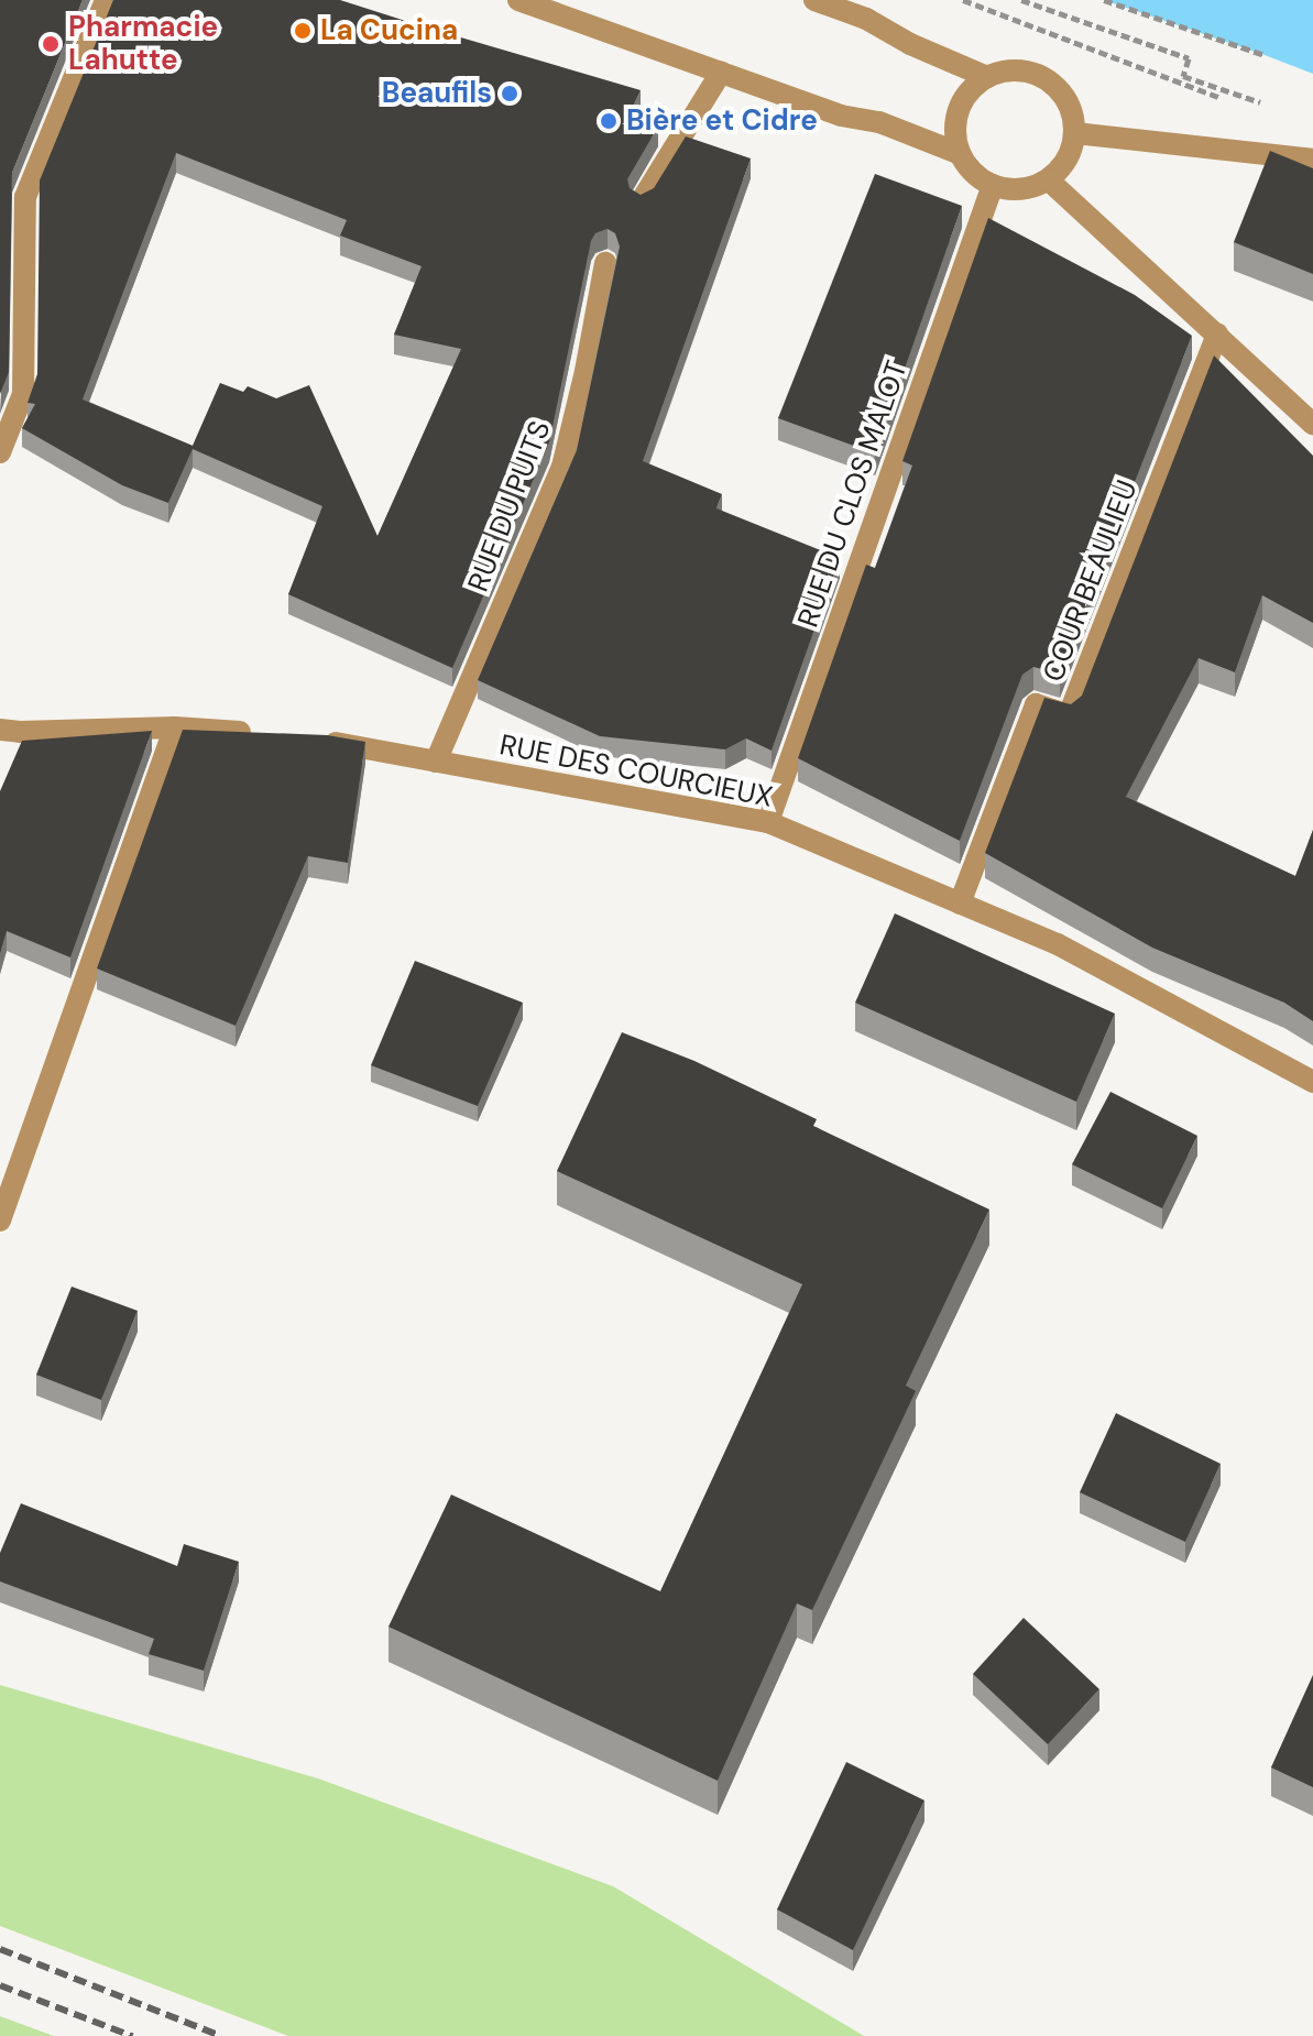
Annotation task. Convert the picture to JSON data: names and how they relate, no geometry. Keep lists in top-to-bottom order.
{
  "streets": {
    "street": [
      "RUE DU CLOS MALOT",
      "RUE DU PUITS",
      "COUR BEAULIEU",
      "RUE DES COURCIEUX"
    ]
  },
  "crossings": [
    ["RUE DU CLOS MALOT", "RUE DES COURCIEUX"],
    ["RUE DU PUITS", "RUE DES COURCIEUX"],
    ["COUR BEAULIEU", "RUE DES COURCIEUX"]
  ],
  "places": [
    "La Cucina",
    "Pharmacie Lahutte",
    "Beaufils",
    "Bière et Cidre"
  ]
}
